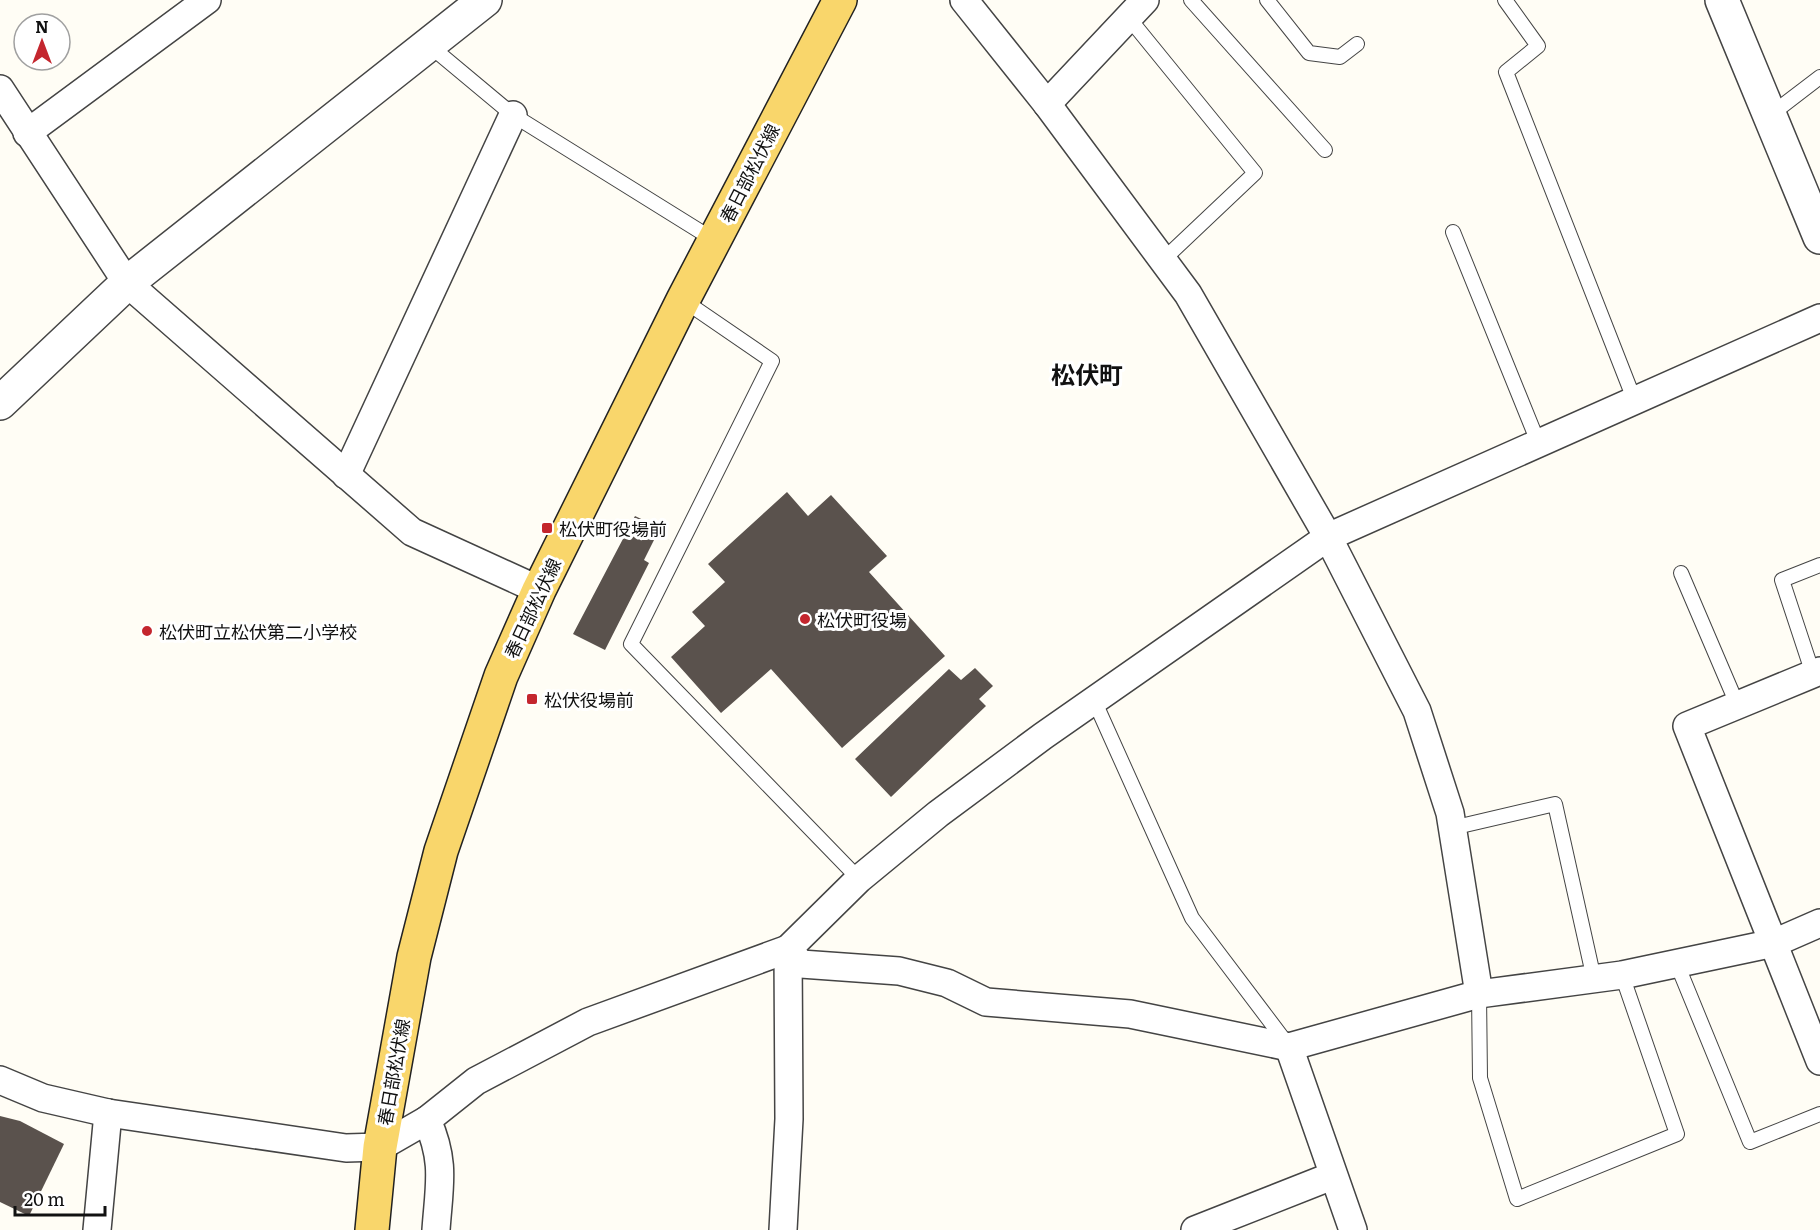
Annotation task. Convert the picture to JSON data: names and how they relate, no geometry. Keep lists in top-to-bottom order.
{
  "streets": {
    "main road": ["春日部松伏線"]
  },
  "districts": ["松伏町"],
  "places": {
    "transit": ["松伏町役場前", "松伏役場前"],
    "other": ["松伏町役場", "松伏町立松伏第二小学校"]
  },
  "scale_bar": "20 m",
  "north": "top"
}
